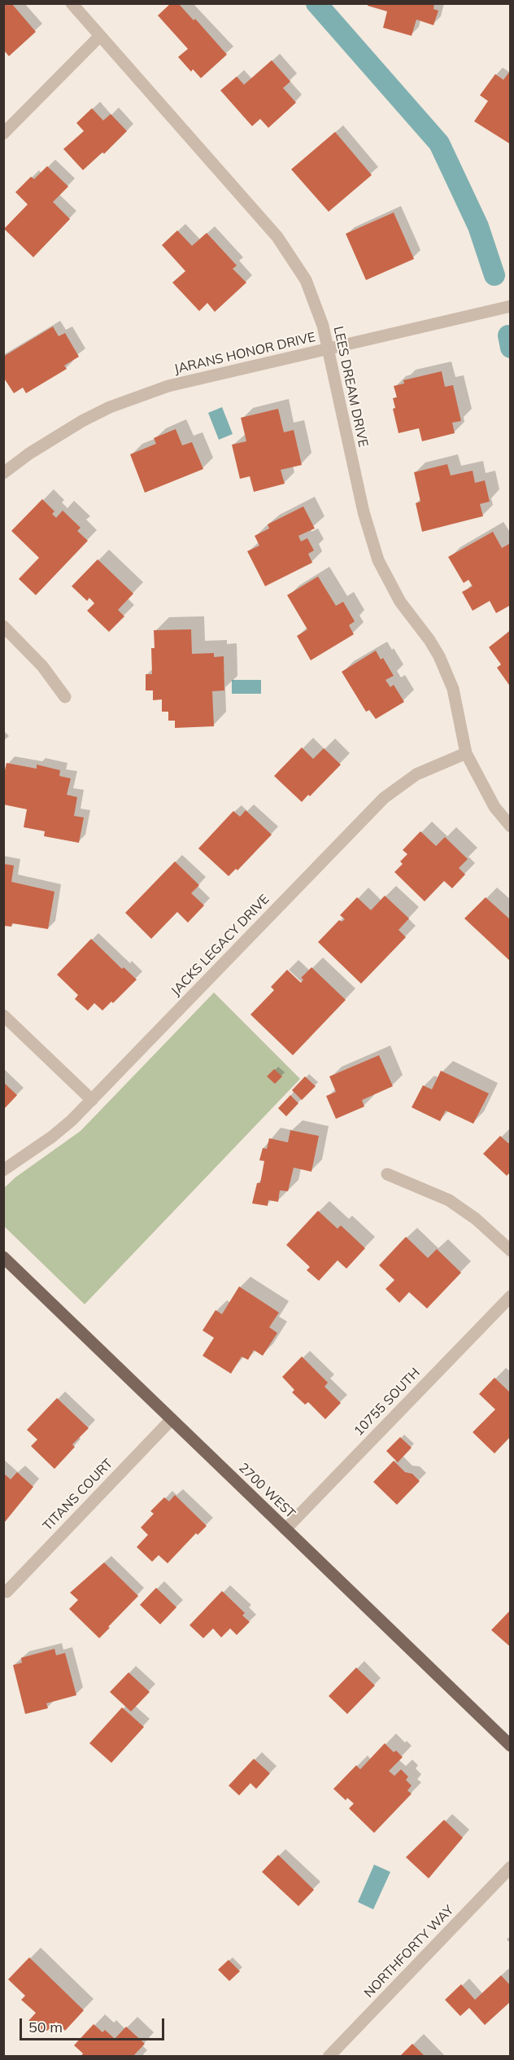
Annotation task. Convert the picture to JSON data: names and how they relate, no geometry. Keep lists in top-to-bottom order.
{
  "streets": {
    "main road": ["2700 WEST"],
    "street": [
      "JARANS HONOR DRIVE",
      "LEES DREAM DRIVE",
      "JACKS LEGACY DRIVE",
      "10755 SOUTH",
      "TITANS COURT",
      "NORTHFORTY WAY"
    ]
  },
  "crossings": [
    ["JARANS HONOR DRIVE", "LEES DREAM DRIVE"],
    ["LEES DREAM DRIVE", "JACKS LEGACY DRIVE"],
    ["10755 SOUTH", "2700 WEST"],
    ["2700 WEST", "TITANS COURT"]
  ],
  "scale_bar": "50 m"
}
